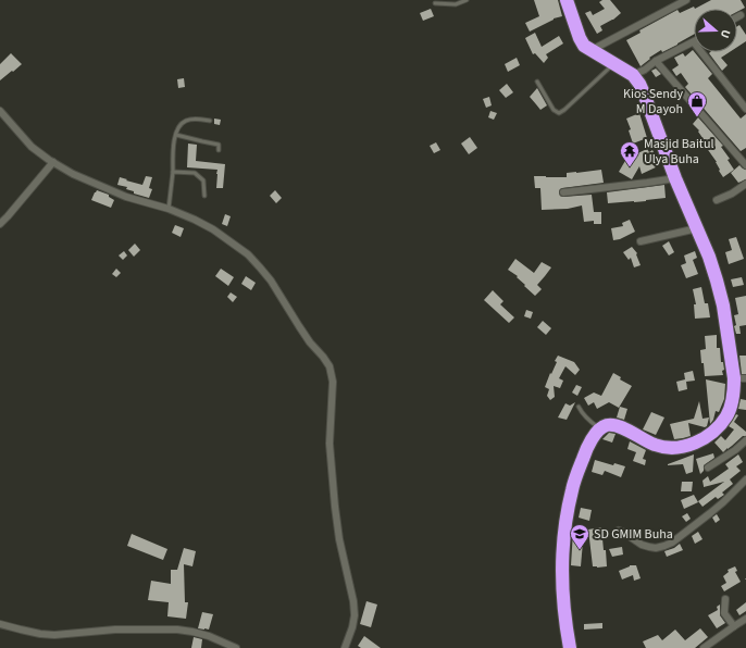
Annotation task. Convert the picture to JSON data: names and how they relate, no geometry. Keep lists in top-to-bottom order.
{
  "places": {
    "shop": ["Kios Sendy M Dayoh"],
    "temple": ["Masjid Baitul Ulya Buha"],
    "school or university": ["SD GMIM Buha"]
  },
  "north": "right"
}
